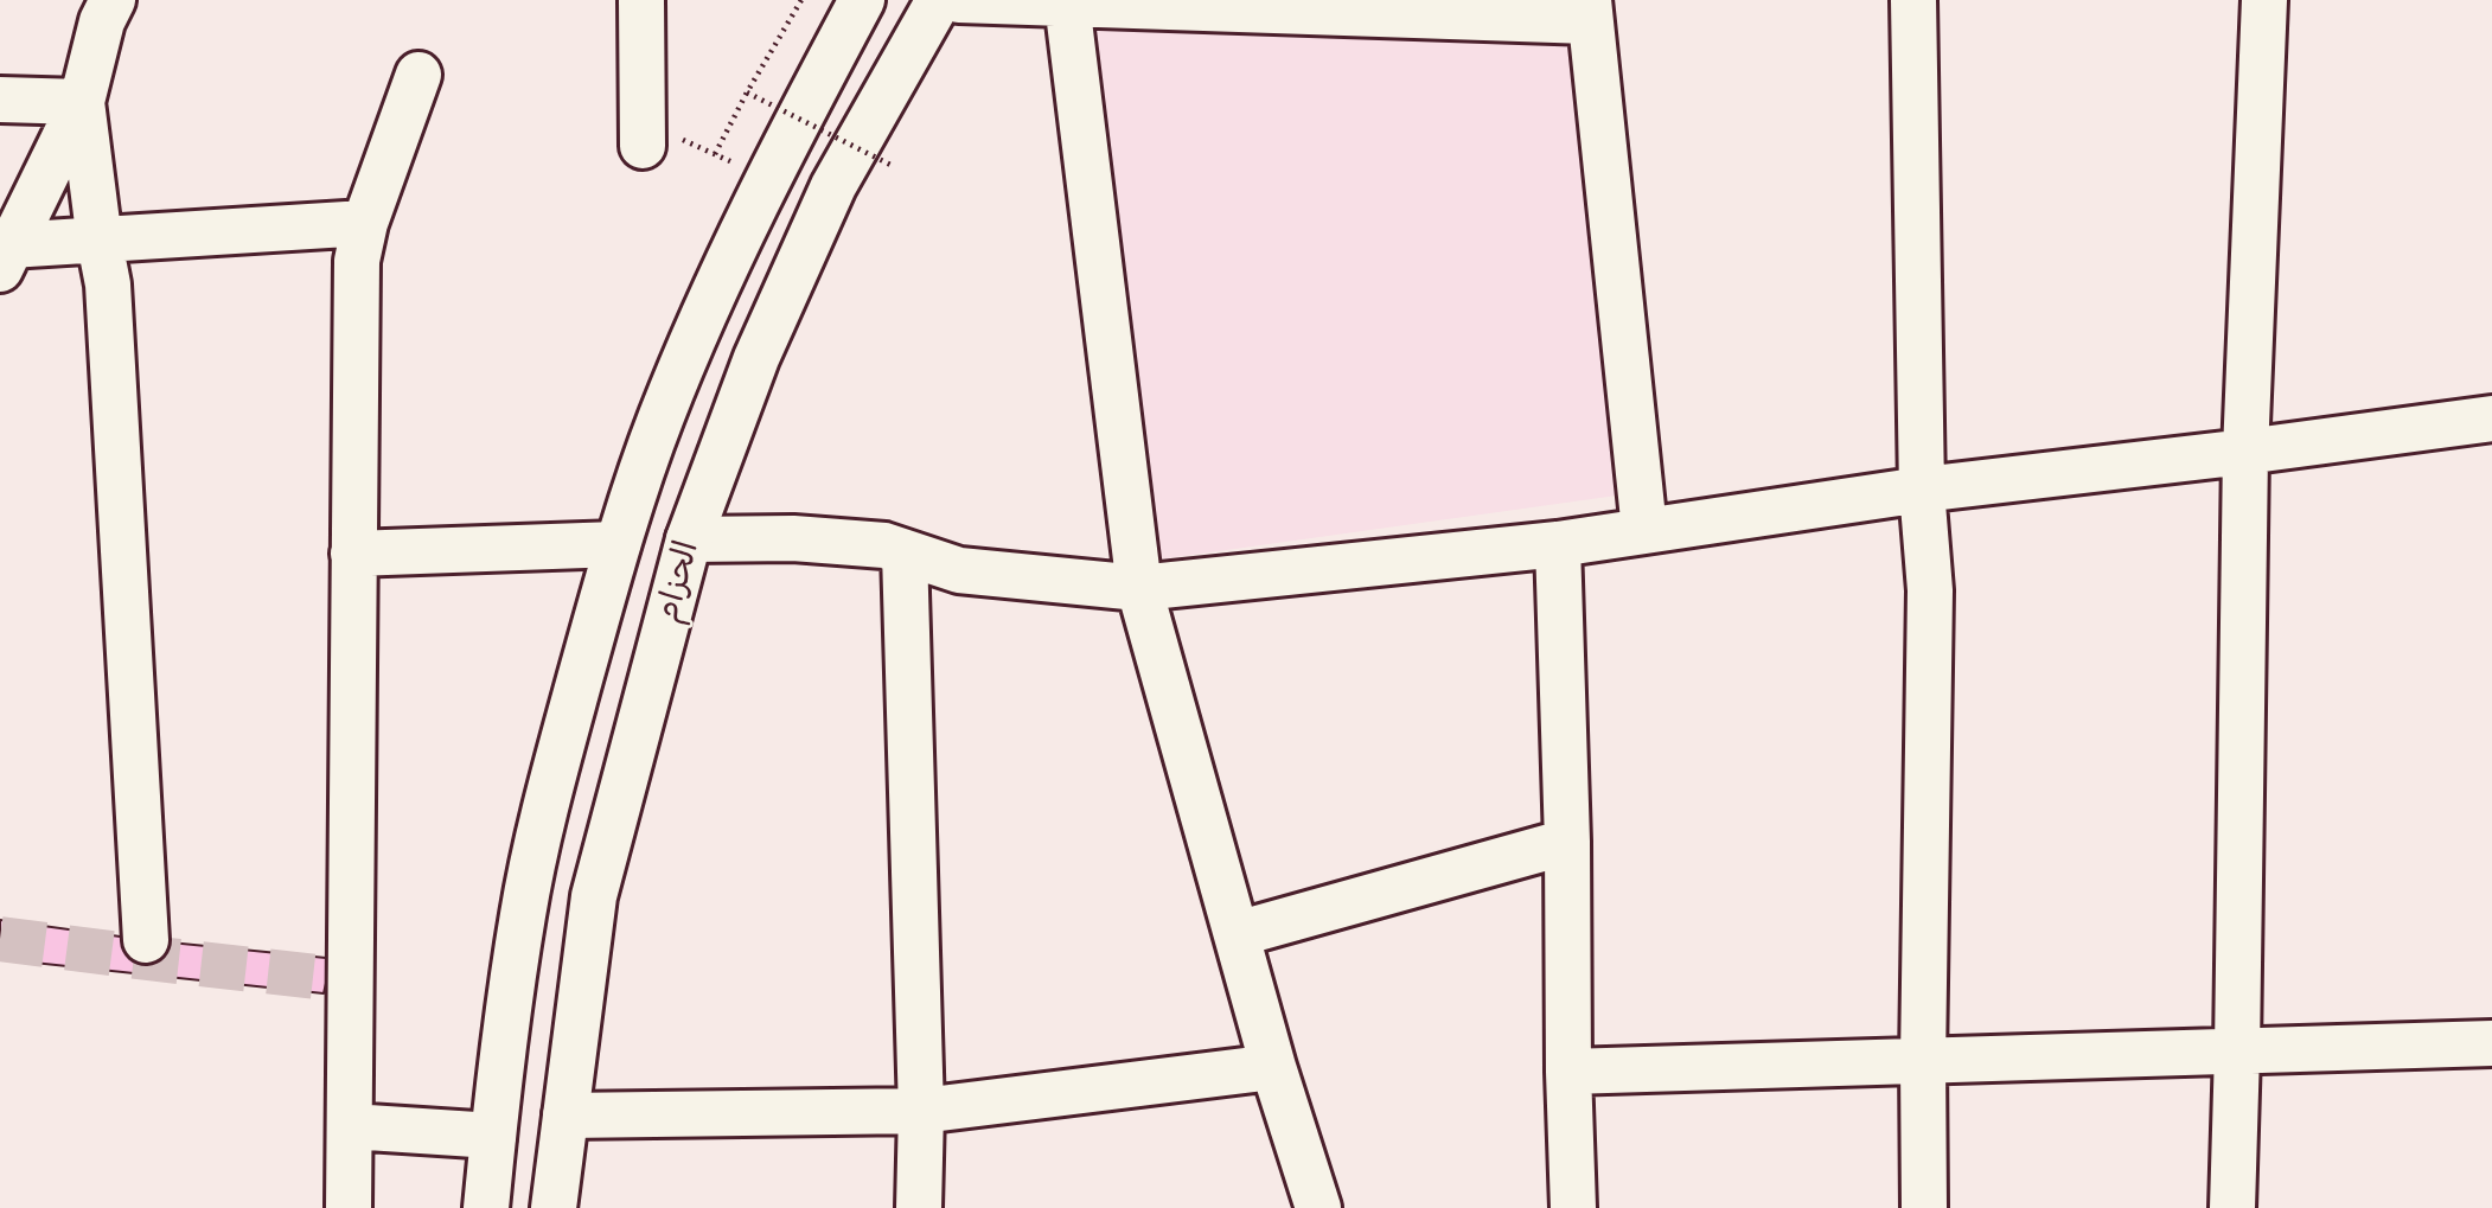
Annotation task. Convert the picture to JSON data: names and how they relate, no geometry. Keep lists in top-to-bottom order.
{
  "streets": {
    "street": ["الحزام"]
  }
}
